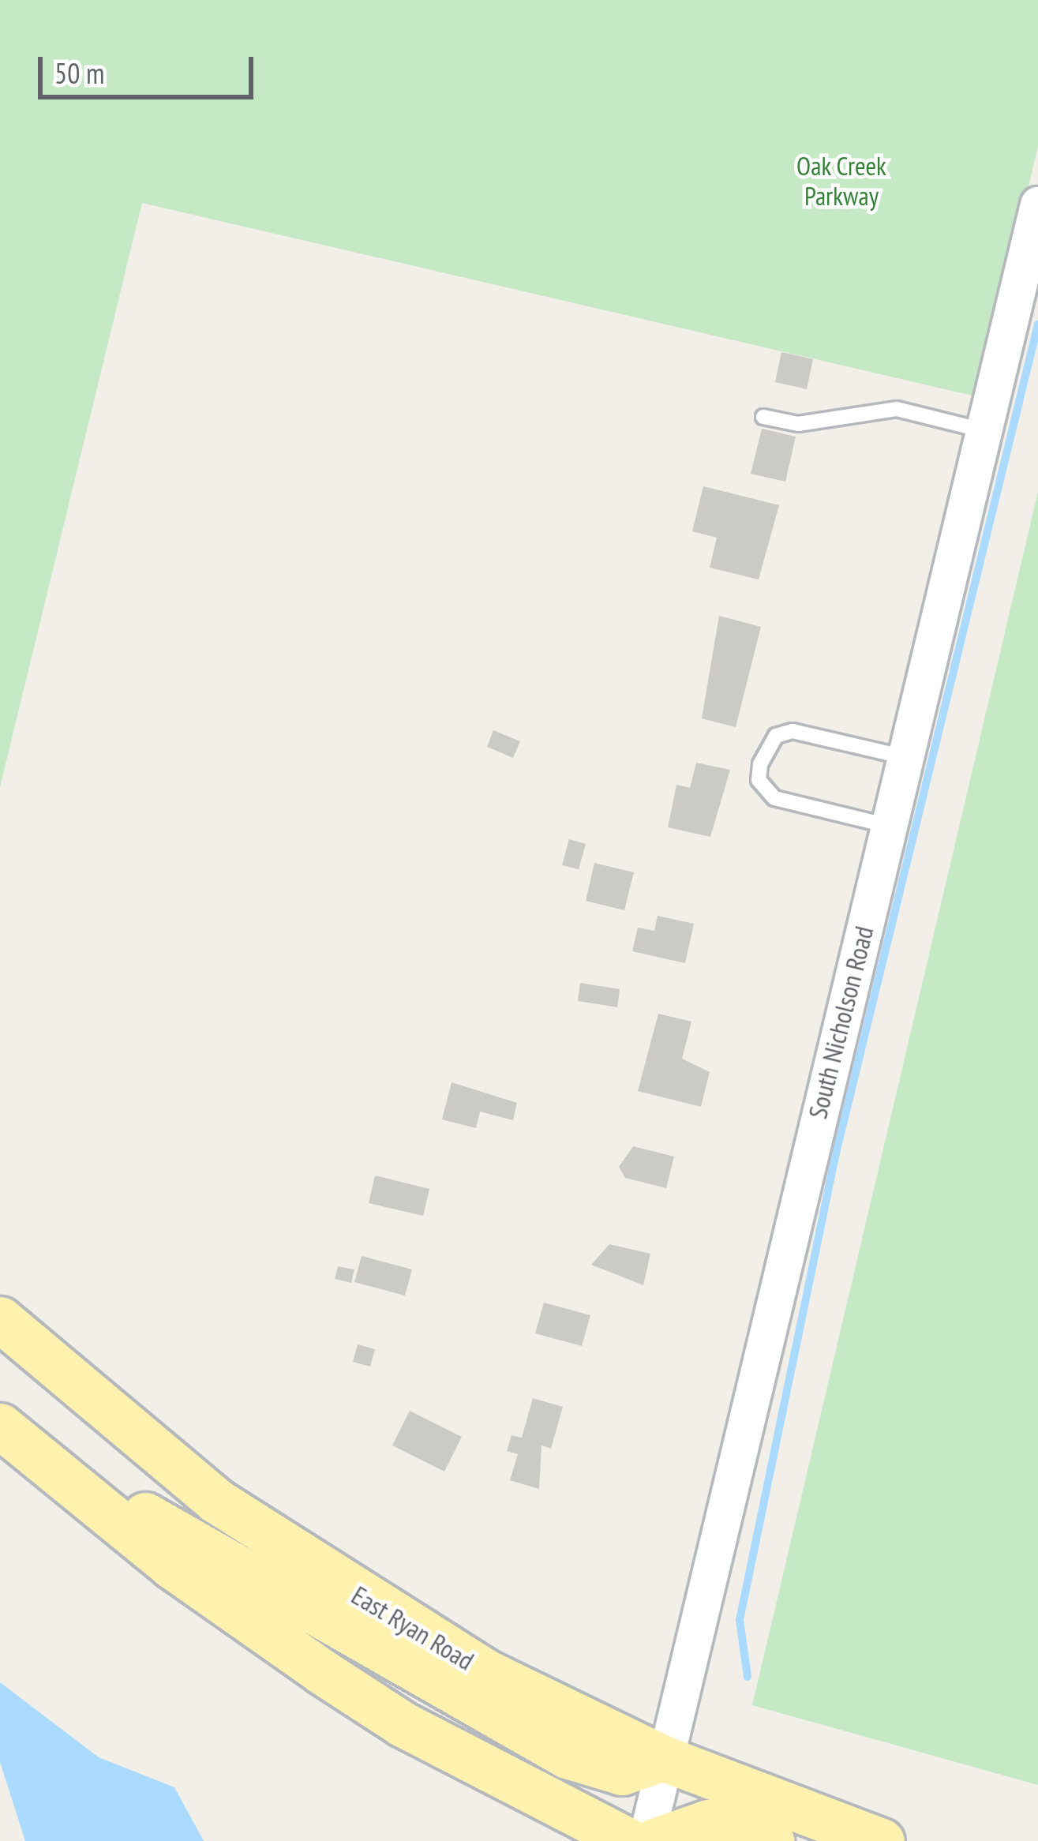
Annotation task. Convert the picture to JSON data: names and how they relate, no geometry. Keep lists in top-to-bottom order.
{
  "streets": {
    "main road": ["East Ryan Road"],
    "street": ["South Nicholson Road"]
  },
  "crossings": [
    ["South Nicholson Road", "East Ryan Road"]
  ],
  "parks": ["Oak Creek Parkway"],
  "scale_bar": "50 m"
}
